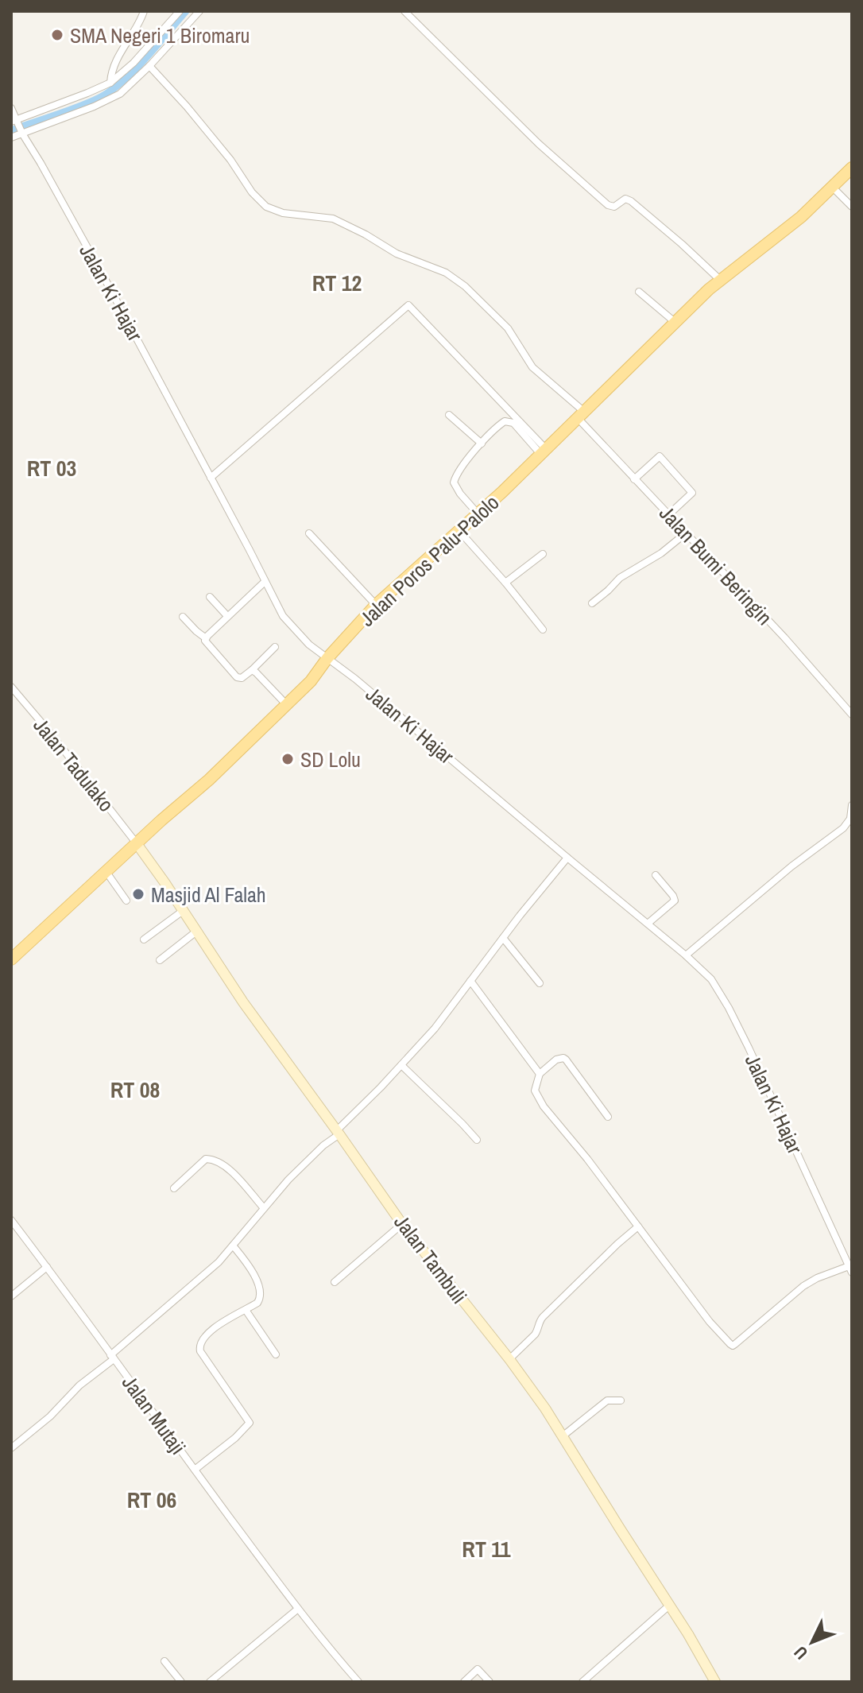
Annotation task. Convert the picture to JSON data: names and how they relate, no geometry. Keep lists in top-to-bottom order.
{
  "streets": {
    "main road": ["Jalan Poros Palu-Palolo"],
    "street": [
      "Jalan Ki Hajar",
      "Jalan Bumi Beringin",
      "Jalan Tadulako",
      "Jalan Tambuli",
      "Jalan Mutaji"
    ]
  },
  "crossings": [
    ["Jalan Ki Hajar", "Jalan Poros Palu-Palolo"],
    ["Jalan Poros Palu-Palolo", "Jalan Bumi Beringin"],
    ["Jalan Poros Palu-Palolo", "Jalan Tadulako"],
    ["Jalan Poros Palu-Palolo", "Jalan Tambuli"],
    ["Jalan Tadulako", "Jalan Tambuli"]
  ],
  "districts": [
    "RT 12",
    "RT 03",
    "RT 08",
    "RT 06",
    "RT 11"
  ],
  "places": ["SMA Negeri 1 Biromaru", "SD Lolu", "Masjid Al Falah"],
  "north": "bottom left"
}
